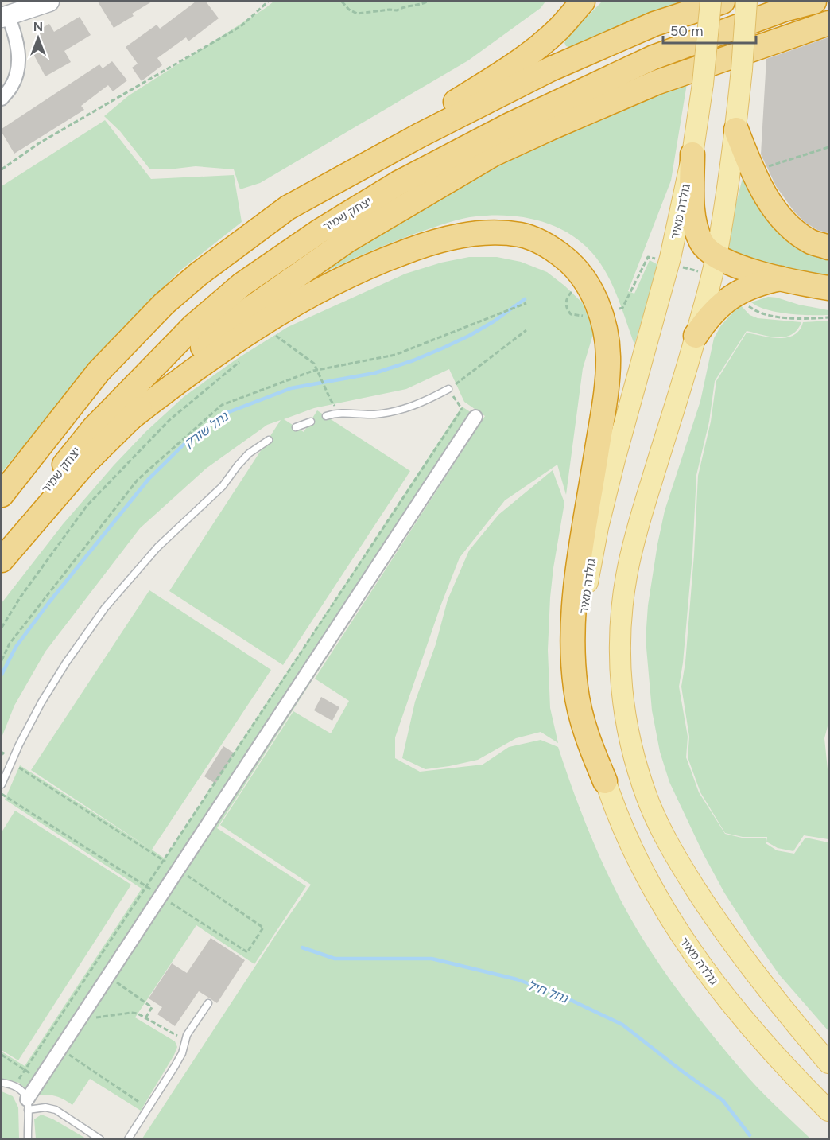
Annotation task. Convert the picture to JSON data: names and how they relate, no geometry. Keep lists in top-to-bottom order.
{
  "streets": {
    "highway": ["יצחק שמיר"],
    "main road": ["גולדה מאיר"]
  },
  "water": ["נחל שורק", "נחל חיל"],
  "scale_bar": "50 m",
  "north": "top"
}
